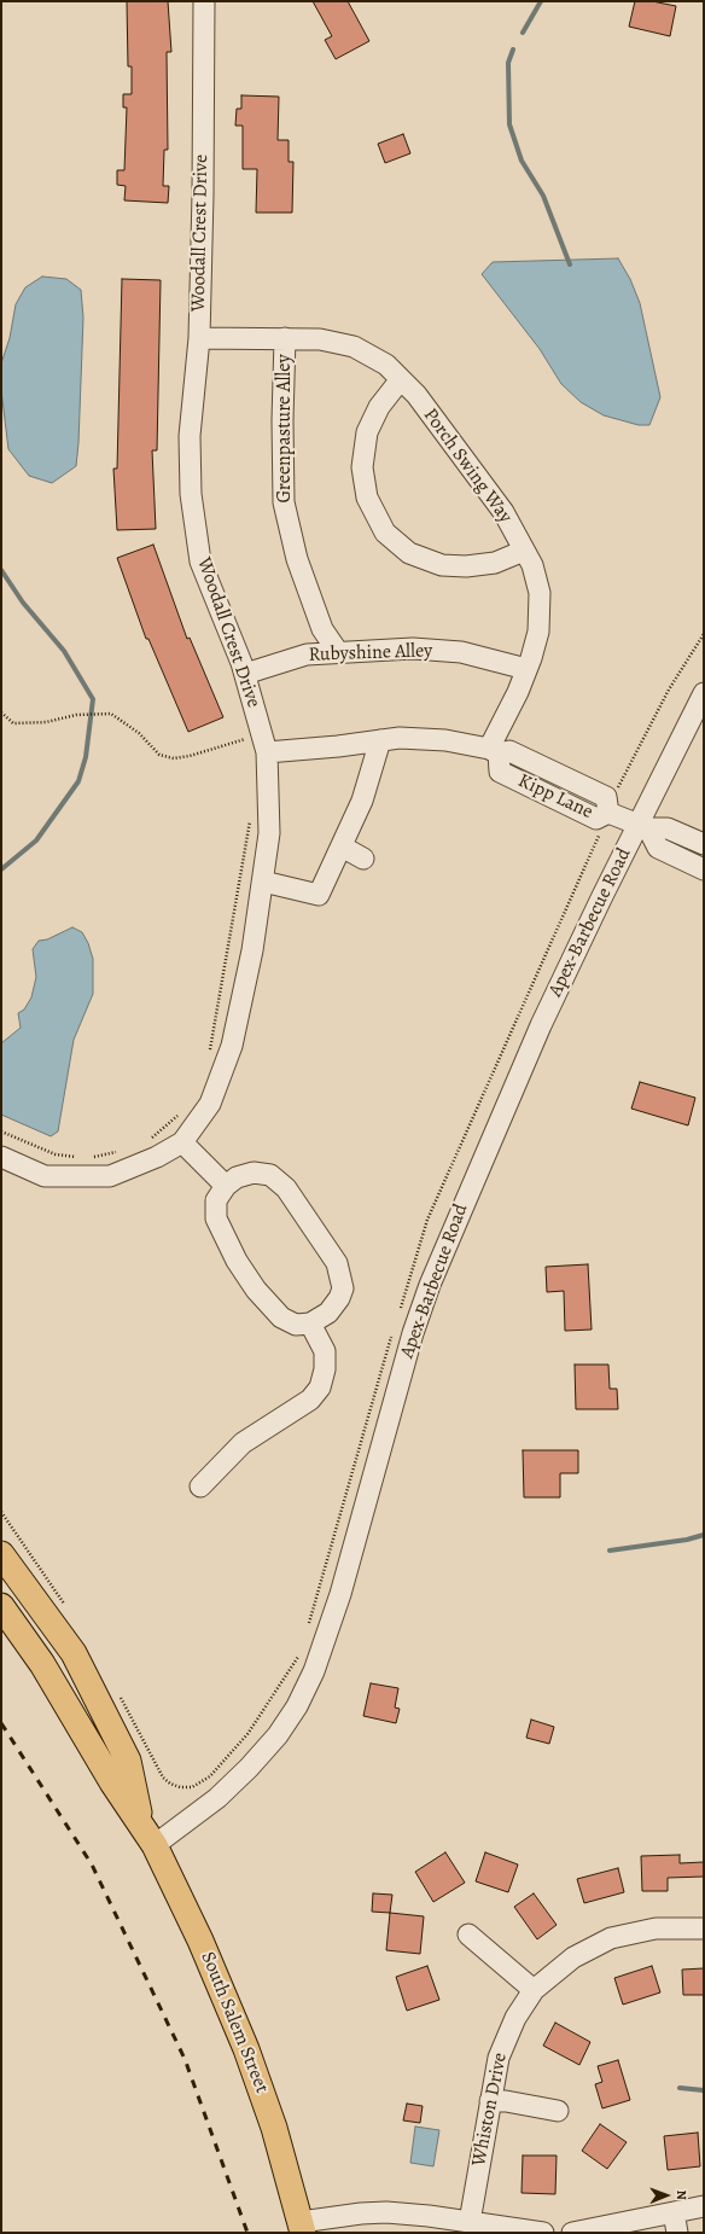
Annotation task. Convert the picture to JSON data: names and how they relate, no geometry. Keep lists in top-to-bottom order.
{
  "streets": {
    "main road": ["South Salem Street"],
    "street": [
      "Woodall Crest Drive",
      "Greenpasture Alley",
      "Porch Swing Way",
      "Rubyshine Alley",
      "Kipp Lane",
      "Apex-Barbecue Road",
      "Whiston Drive"
    ]
  },
  "crossings": [
    ["Woodall Crest Drive", "Porch Swing Way"],
    ["Woodall Crest Drive", "Rubyshine Alley"],
    ["Greenpasture Alley", "Porch Swing Way"],
    ["Greenpasture Alley", "Rubyshine Alley"],
    ["Porch Swing Way", "Rubyshine Alley"],
    ["Porch Swing Way", "Kipp Lane"],
    ["Kipp Lane", "Apex-Barbecue Road"],
    ["Apex-Barbecue Road", "South Salem Street"]
  ],
  "north": "right"
}
